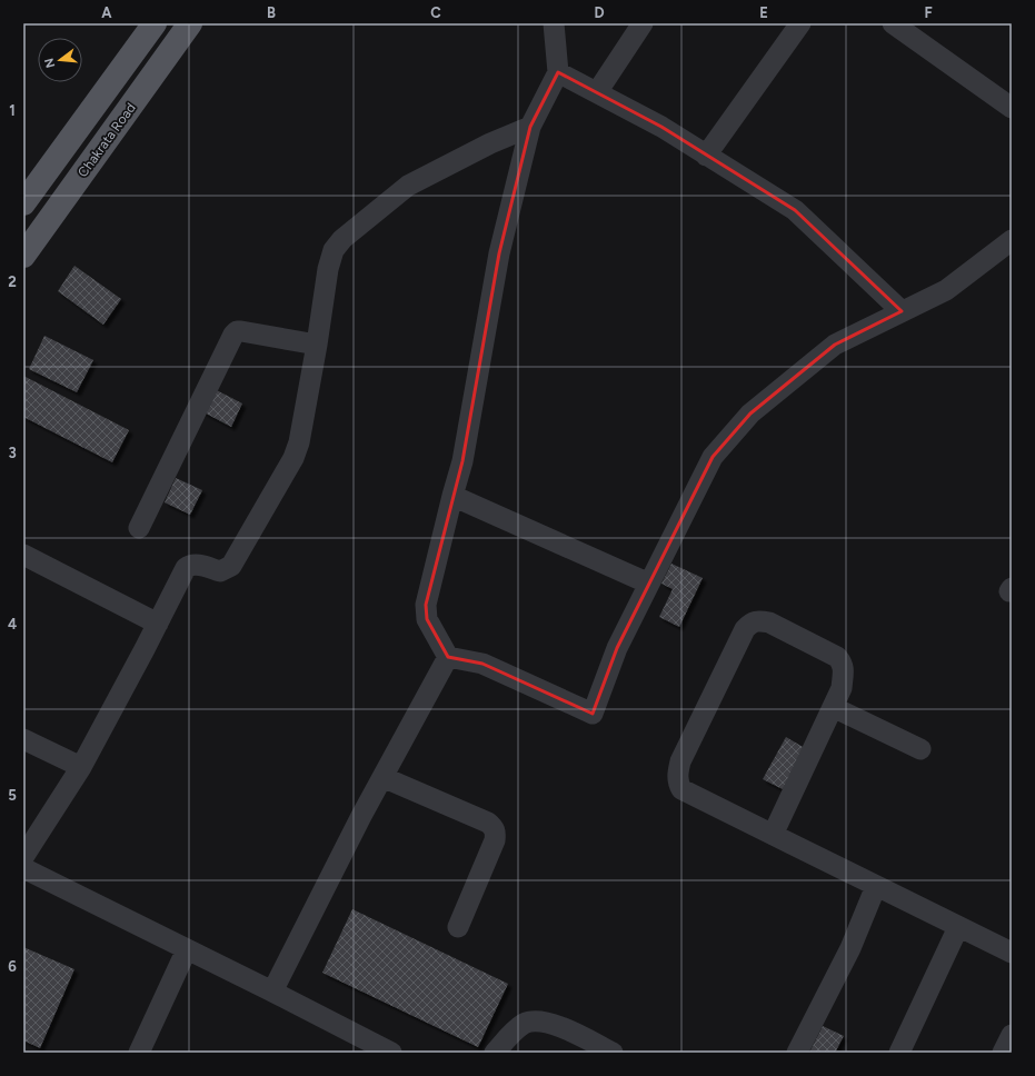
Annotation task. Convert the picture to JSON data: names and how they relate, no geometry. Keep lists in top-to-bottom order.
{
  "streets": {
    "main road": ["Chakrata Road"]
  },
  "north": "left",
  "grid": {
    "columns": [
      "A",
      "B",
      "C",
      "D",
      "E",
      "F"
    ],
    "rows": [
      "1",
      "2",
      "3",
      "4",
      "5",
      "6"
    ]
  }
}
